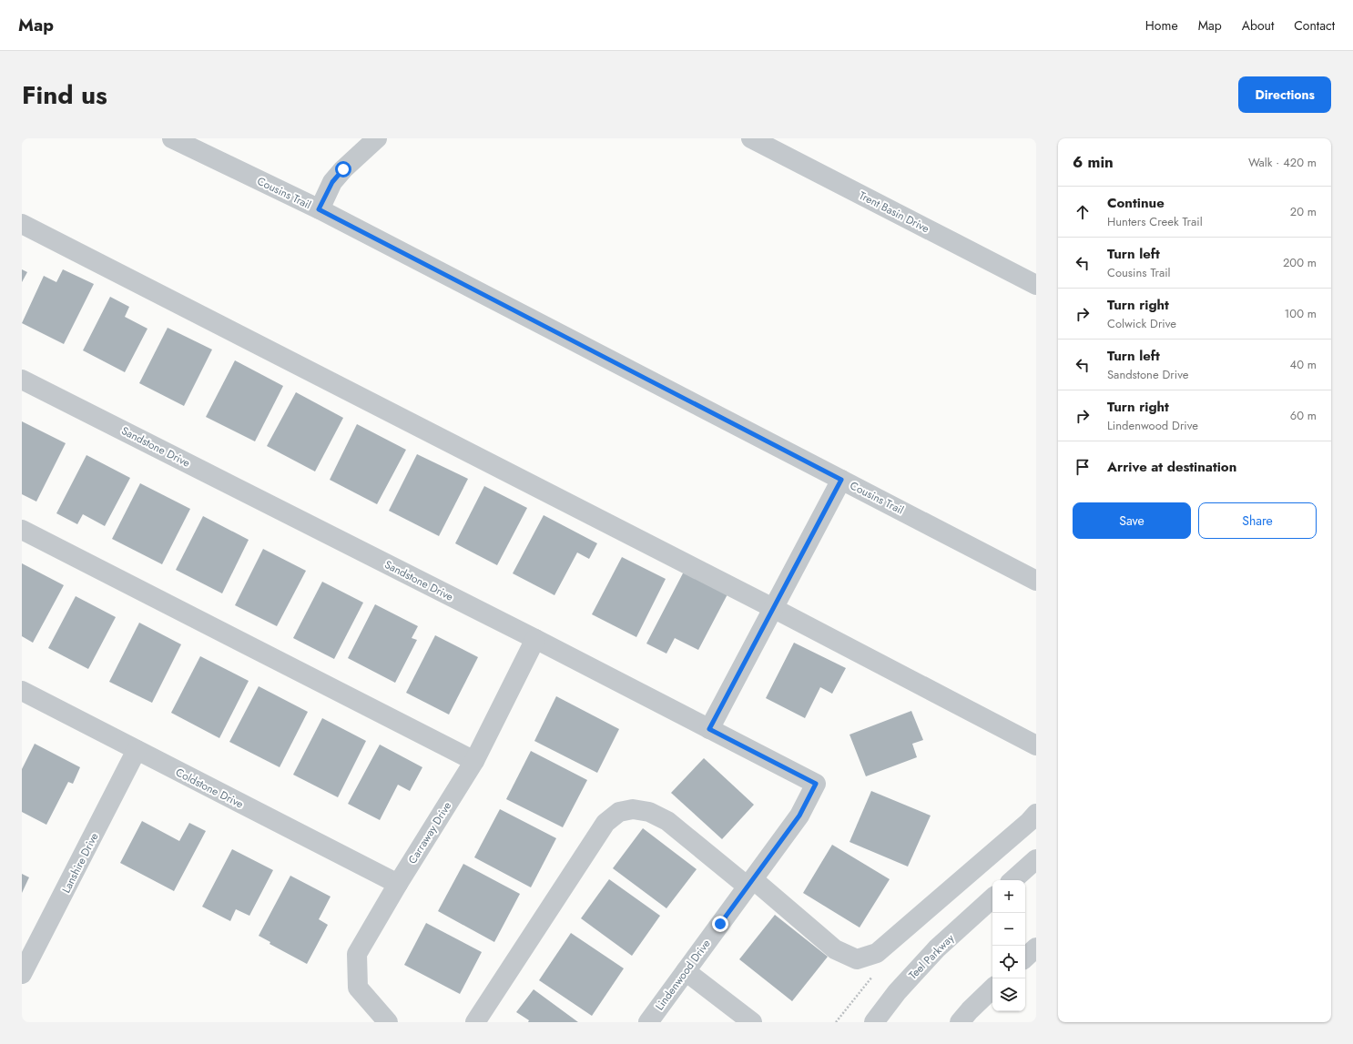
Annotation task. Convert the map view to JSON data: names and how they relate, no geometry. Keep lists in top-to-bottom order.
{
  "streets": {
    "street": [
      "Cousins Trail",
      "Trent Basin Drive",
      "Sandstone Drive",
      "Coldstone Drive",
      "Carraway Drive",
      "Lanshire Drive",
      "Teel Parkway",
      "Lindenwood Drive"
    ]
  },
  "crossings": [
    ["Sandstone Drive", "Carraway Drive"],
    ["Sandstone Drive", "Lindenwood Drive"],
    ["Coldstone Drive", "Carraway Drive"],
    ["Coldstone Drive", "Lanshire Drive"]
  ],
  "page": {
    "header": "Map",
    "nav": [
      "Home",
      "Map",
      "About",
      "Contact"
    ],
    "title": "Find us",
    "buttons": [
      "Directions",
      ["Save", "Share"]
    ],
    "heading": ["6 min", "Walk · 420 m"],
    "list": [
      ["Continue", "Hunters Creek Trail", "20 m"],
      ["Turn left", "Cousins Trail", "200 m"],
      ["Turn right", "Colwick Drive", "100 m"],
      ["Turn left", "Sandstone Drive", "40 m"],
      ["Turn right", "Lindenwood Drive", "60 m"],
      "Arrive at destination"
    ],
    "map_buttons": ["+", "−"]
  }
}
